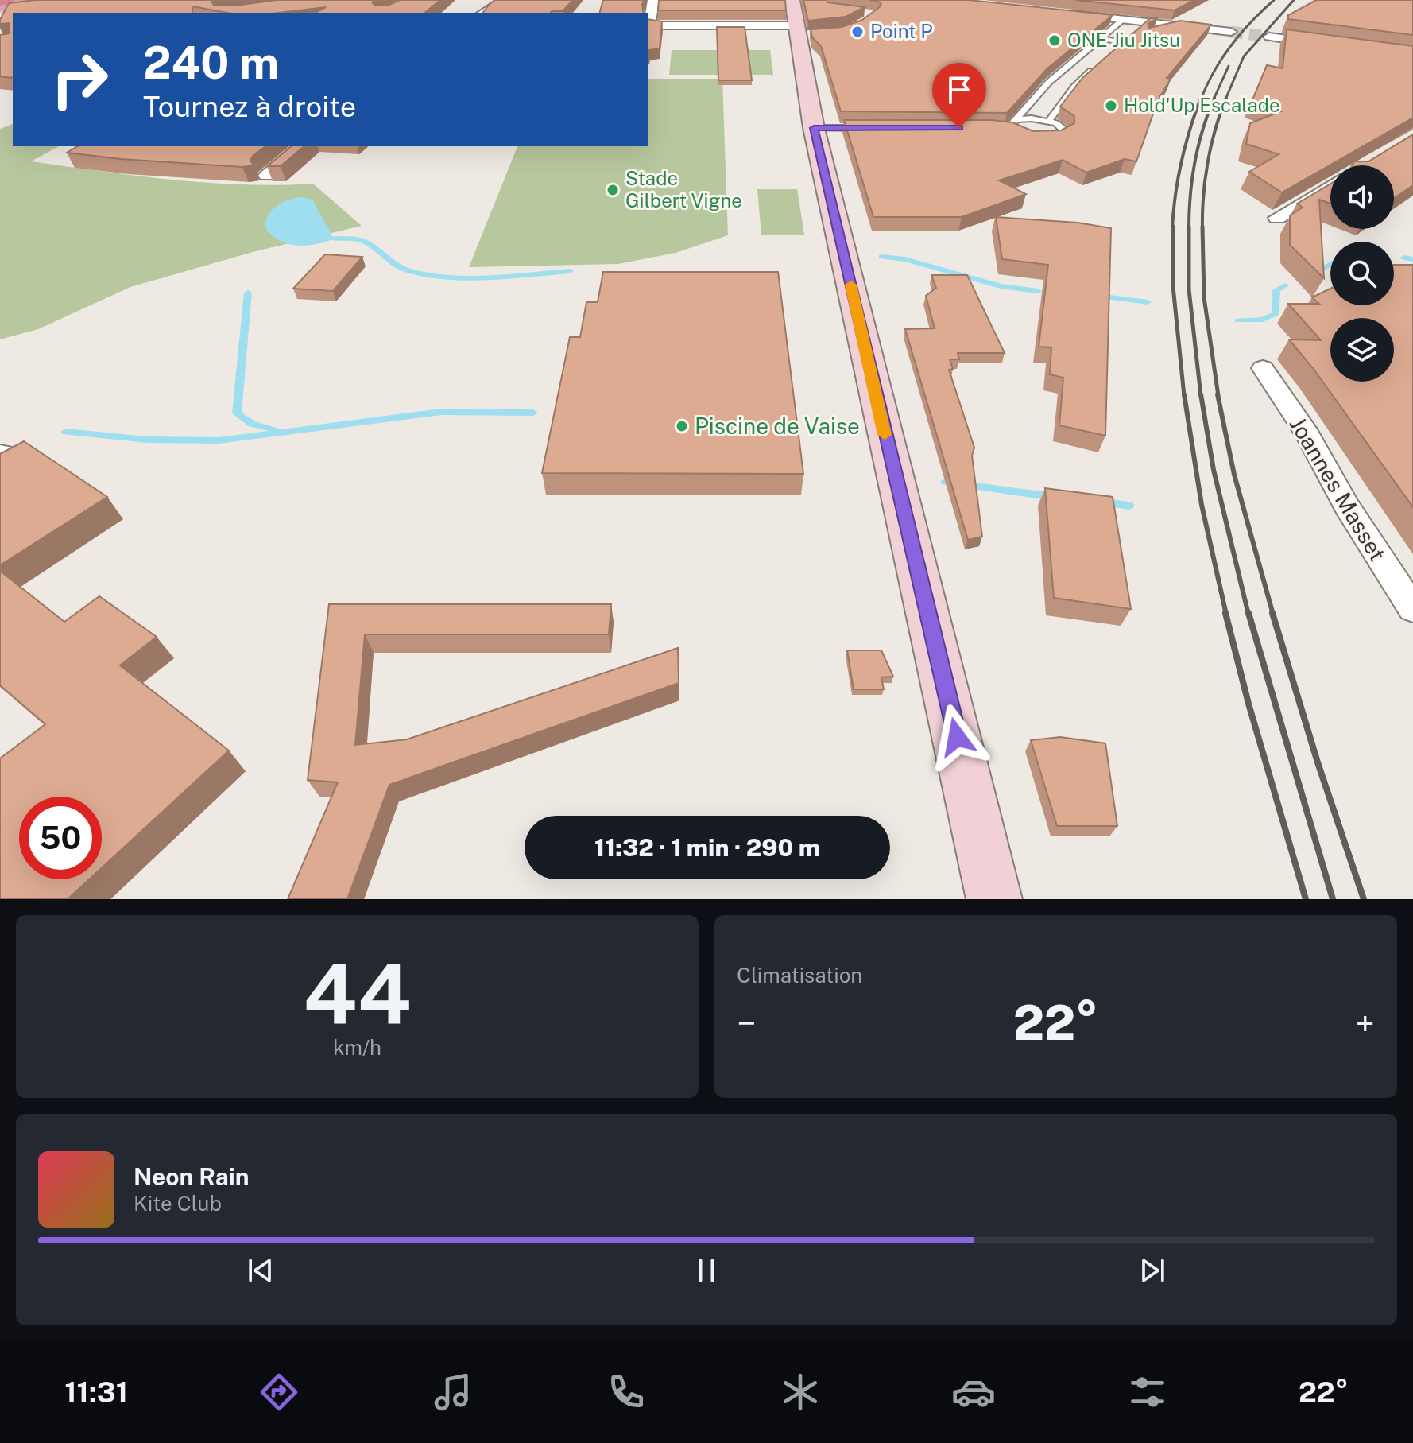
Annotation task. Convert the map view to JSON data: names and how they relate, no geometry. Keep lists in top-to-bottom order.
{
  "streets": {
    "street": ["Joannes Masset"]
  },
  "places": [
    "Point P",
    "ONE Jiu Jitsu",
    "Hold'Up Escalade",
    "Stade Gilbert Vigne",
    "Piscine de Vaise"
  ],
  "page": {
    "turn": ["240 m", "Tournez à droite"],
    "limit": "50",
    "trip": "11:32 · 1 min · 290 m",
    "tile": [
      ["44", "km/h"],
      "Climatisation"
    ],
    "heat": ["−", "22°", "+"],
    "song": ["Neon Rain", "Kite Club"],
    "tabs": ["11:31", "22°"]
  }
}
